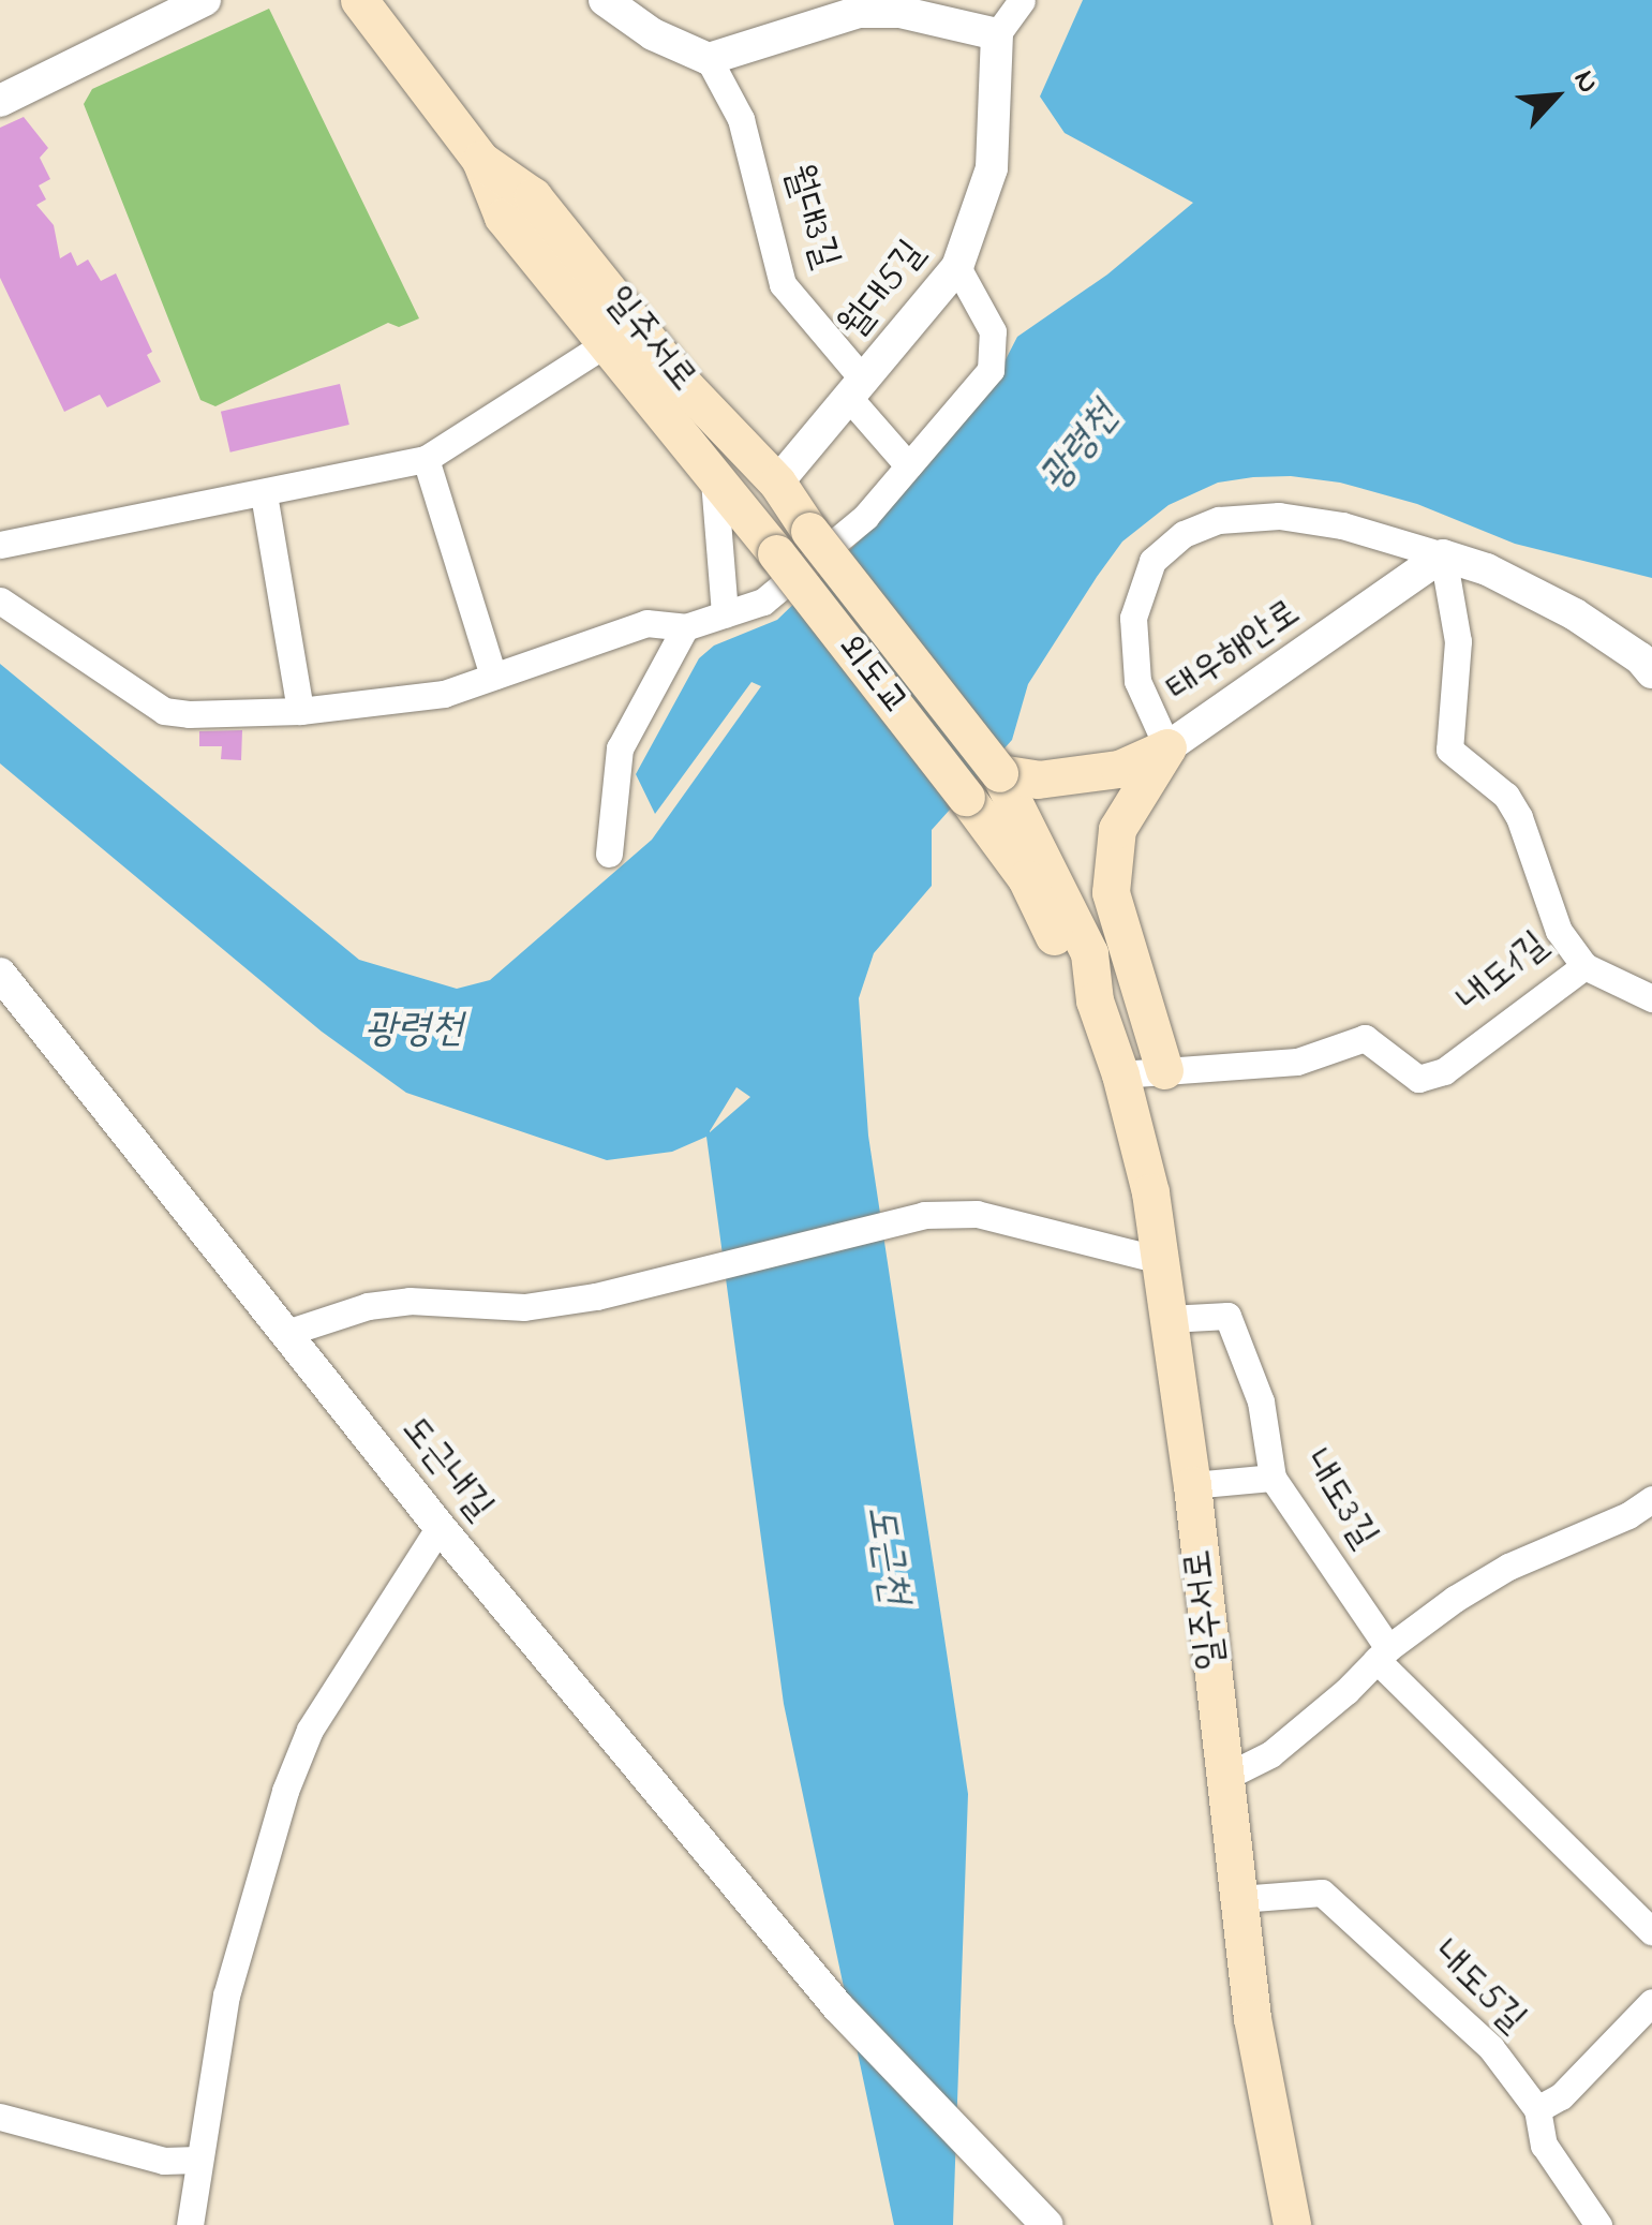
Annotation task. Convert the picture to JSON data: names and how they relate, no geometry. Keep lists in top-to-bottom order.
{
  "streets": {
    "main road": ["일주서로", "외도교"],
    "street": [
      "월대3길",
      "월대5길",
      "태우해안로",
      "내도1길",
      "도근내길",
      "내도3길",
      "내도5길"
    ]
  },
  "crossings": [
    ["월대3길", "월대5길"],
    ["월대5길", "일주서로"],
    ["일주서로", "외도교"],
    ["일주서로", "내도1길"],
    ["일주서로", "내도3길"],
    ["일주서로", "내도5길"],
    ["태우해안로", "내도1길"]
  ],
  "water": ["광령천", "도근천"],
  "north": "top right"
}
